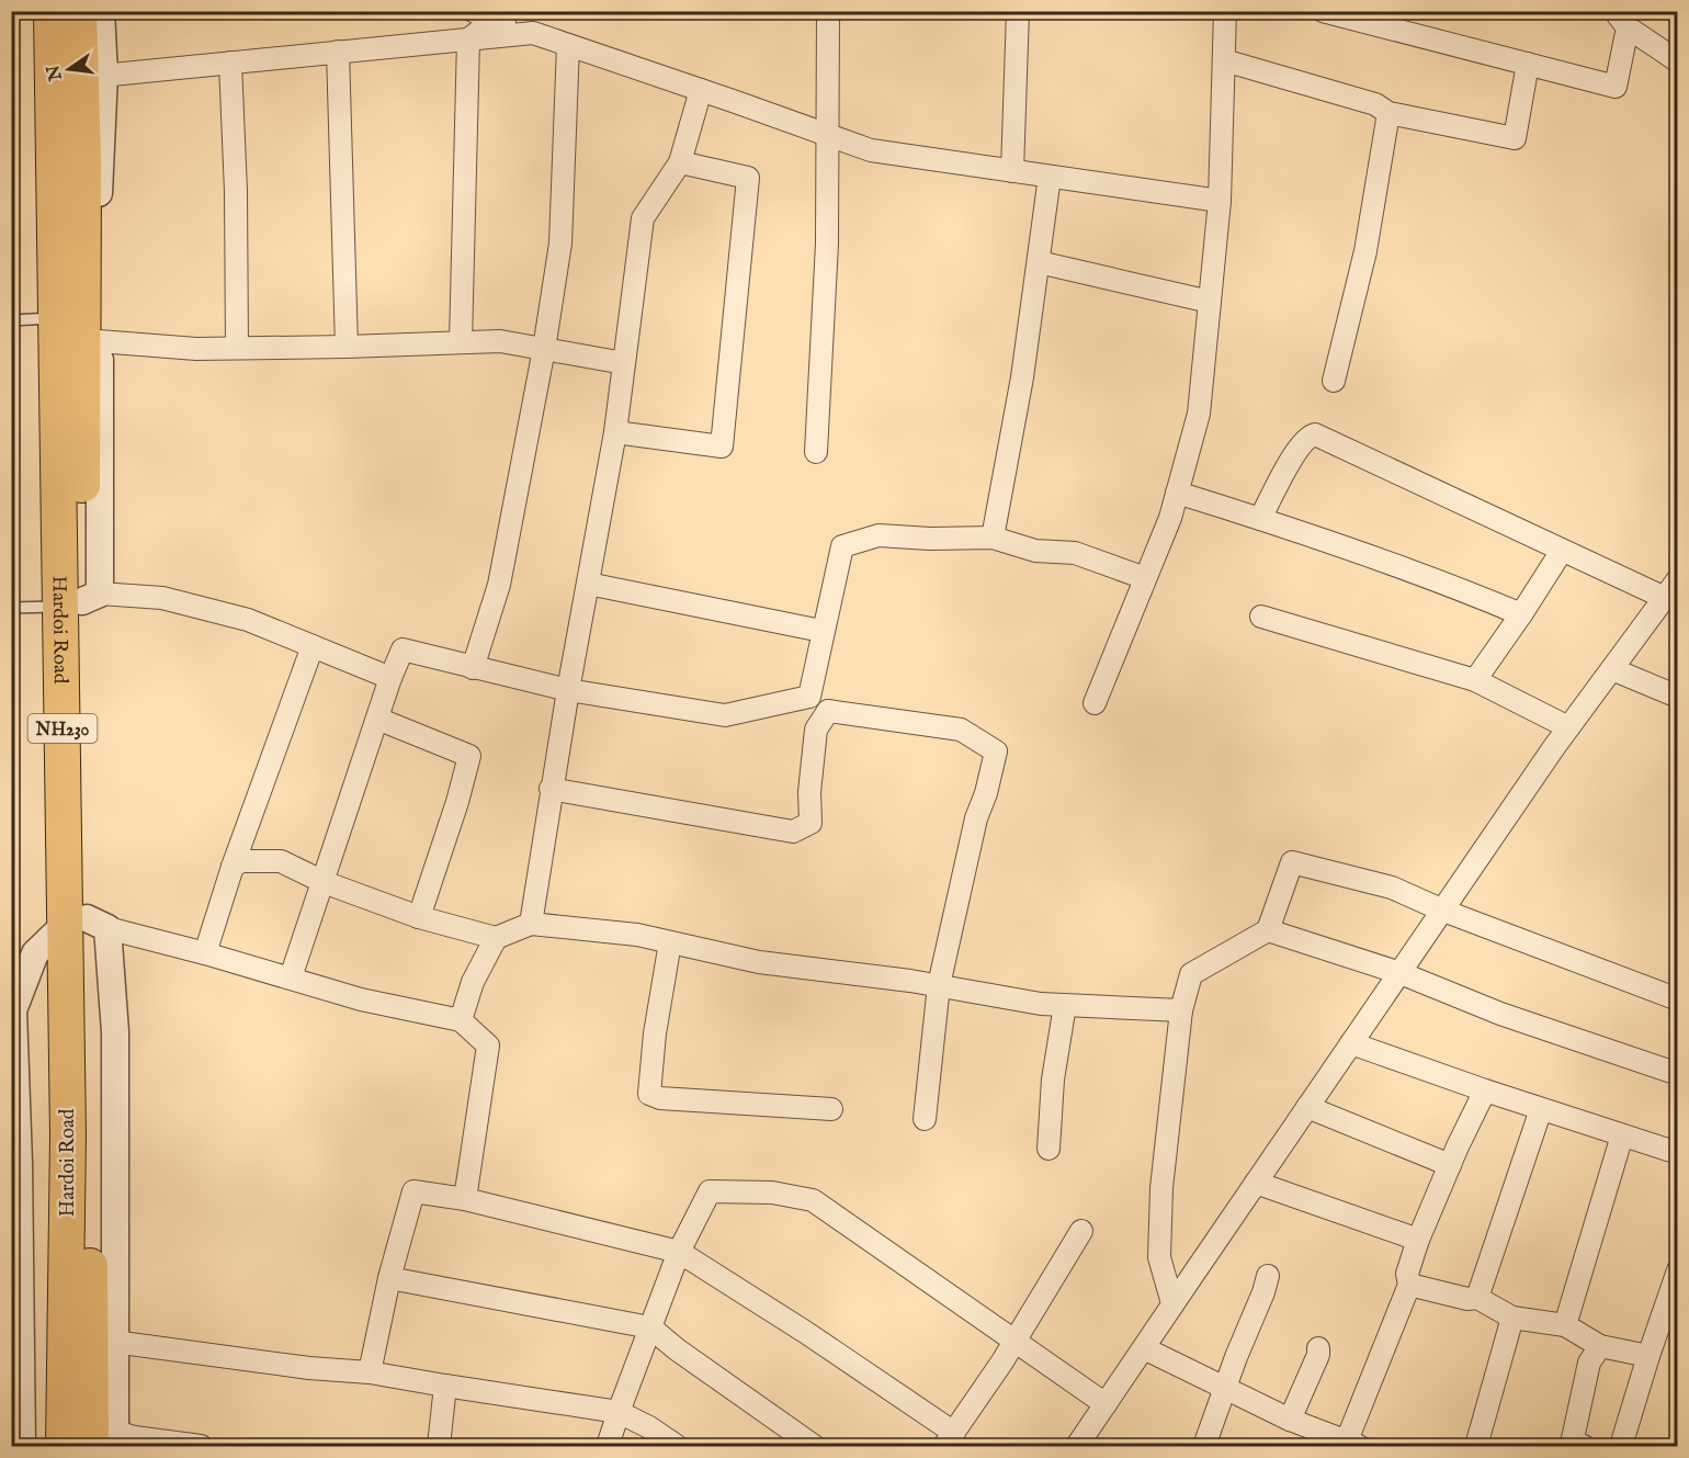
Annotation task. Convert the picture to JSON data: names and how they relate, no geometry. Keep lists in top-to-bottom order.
{
  "streets": {
    "highway": ["Hardoi Road", "NH230"]
  },
  "north": "left"
}
